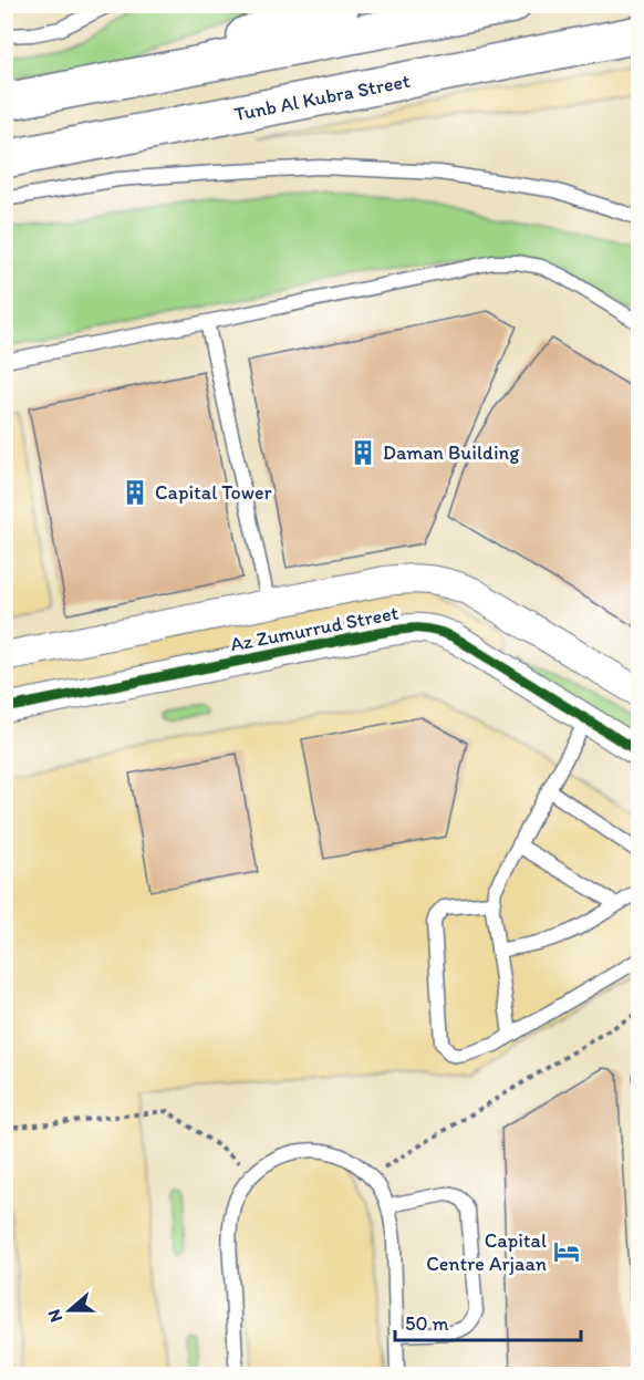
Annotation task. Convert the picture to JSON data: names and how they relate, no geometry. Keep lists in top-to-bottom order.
{
  "streets": {
    "main road": ["Tunb Al Kubra Street"],
    "street": ["Az Zumurrud Street"]
  },
  "places": {
    "building": ["Daman Building", "Capital Tower"],
    "hotel": ["Capital Centre Arjaan"]
  },
  "scale_bar": "50 m",
  "north": "left"
}
